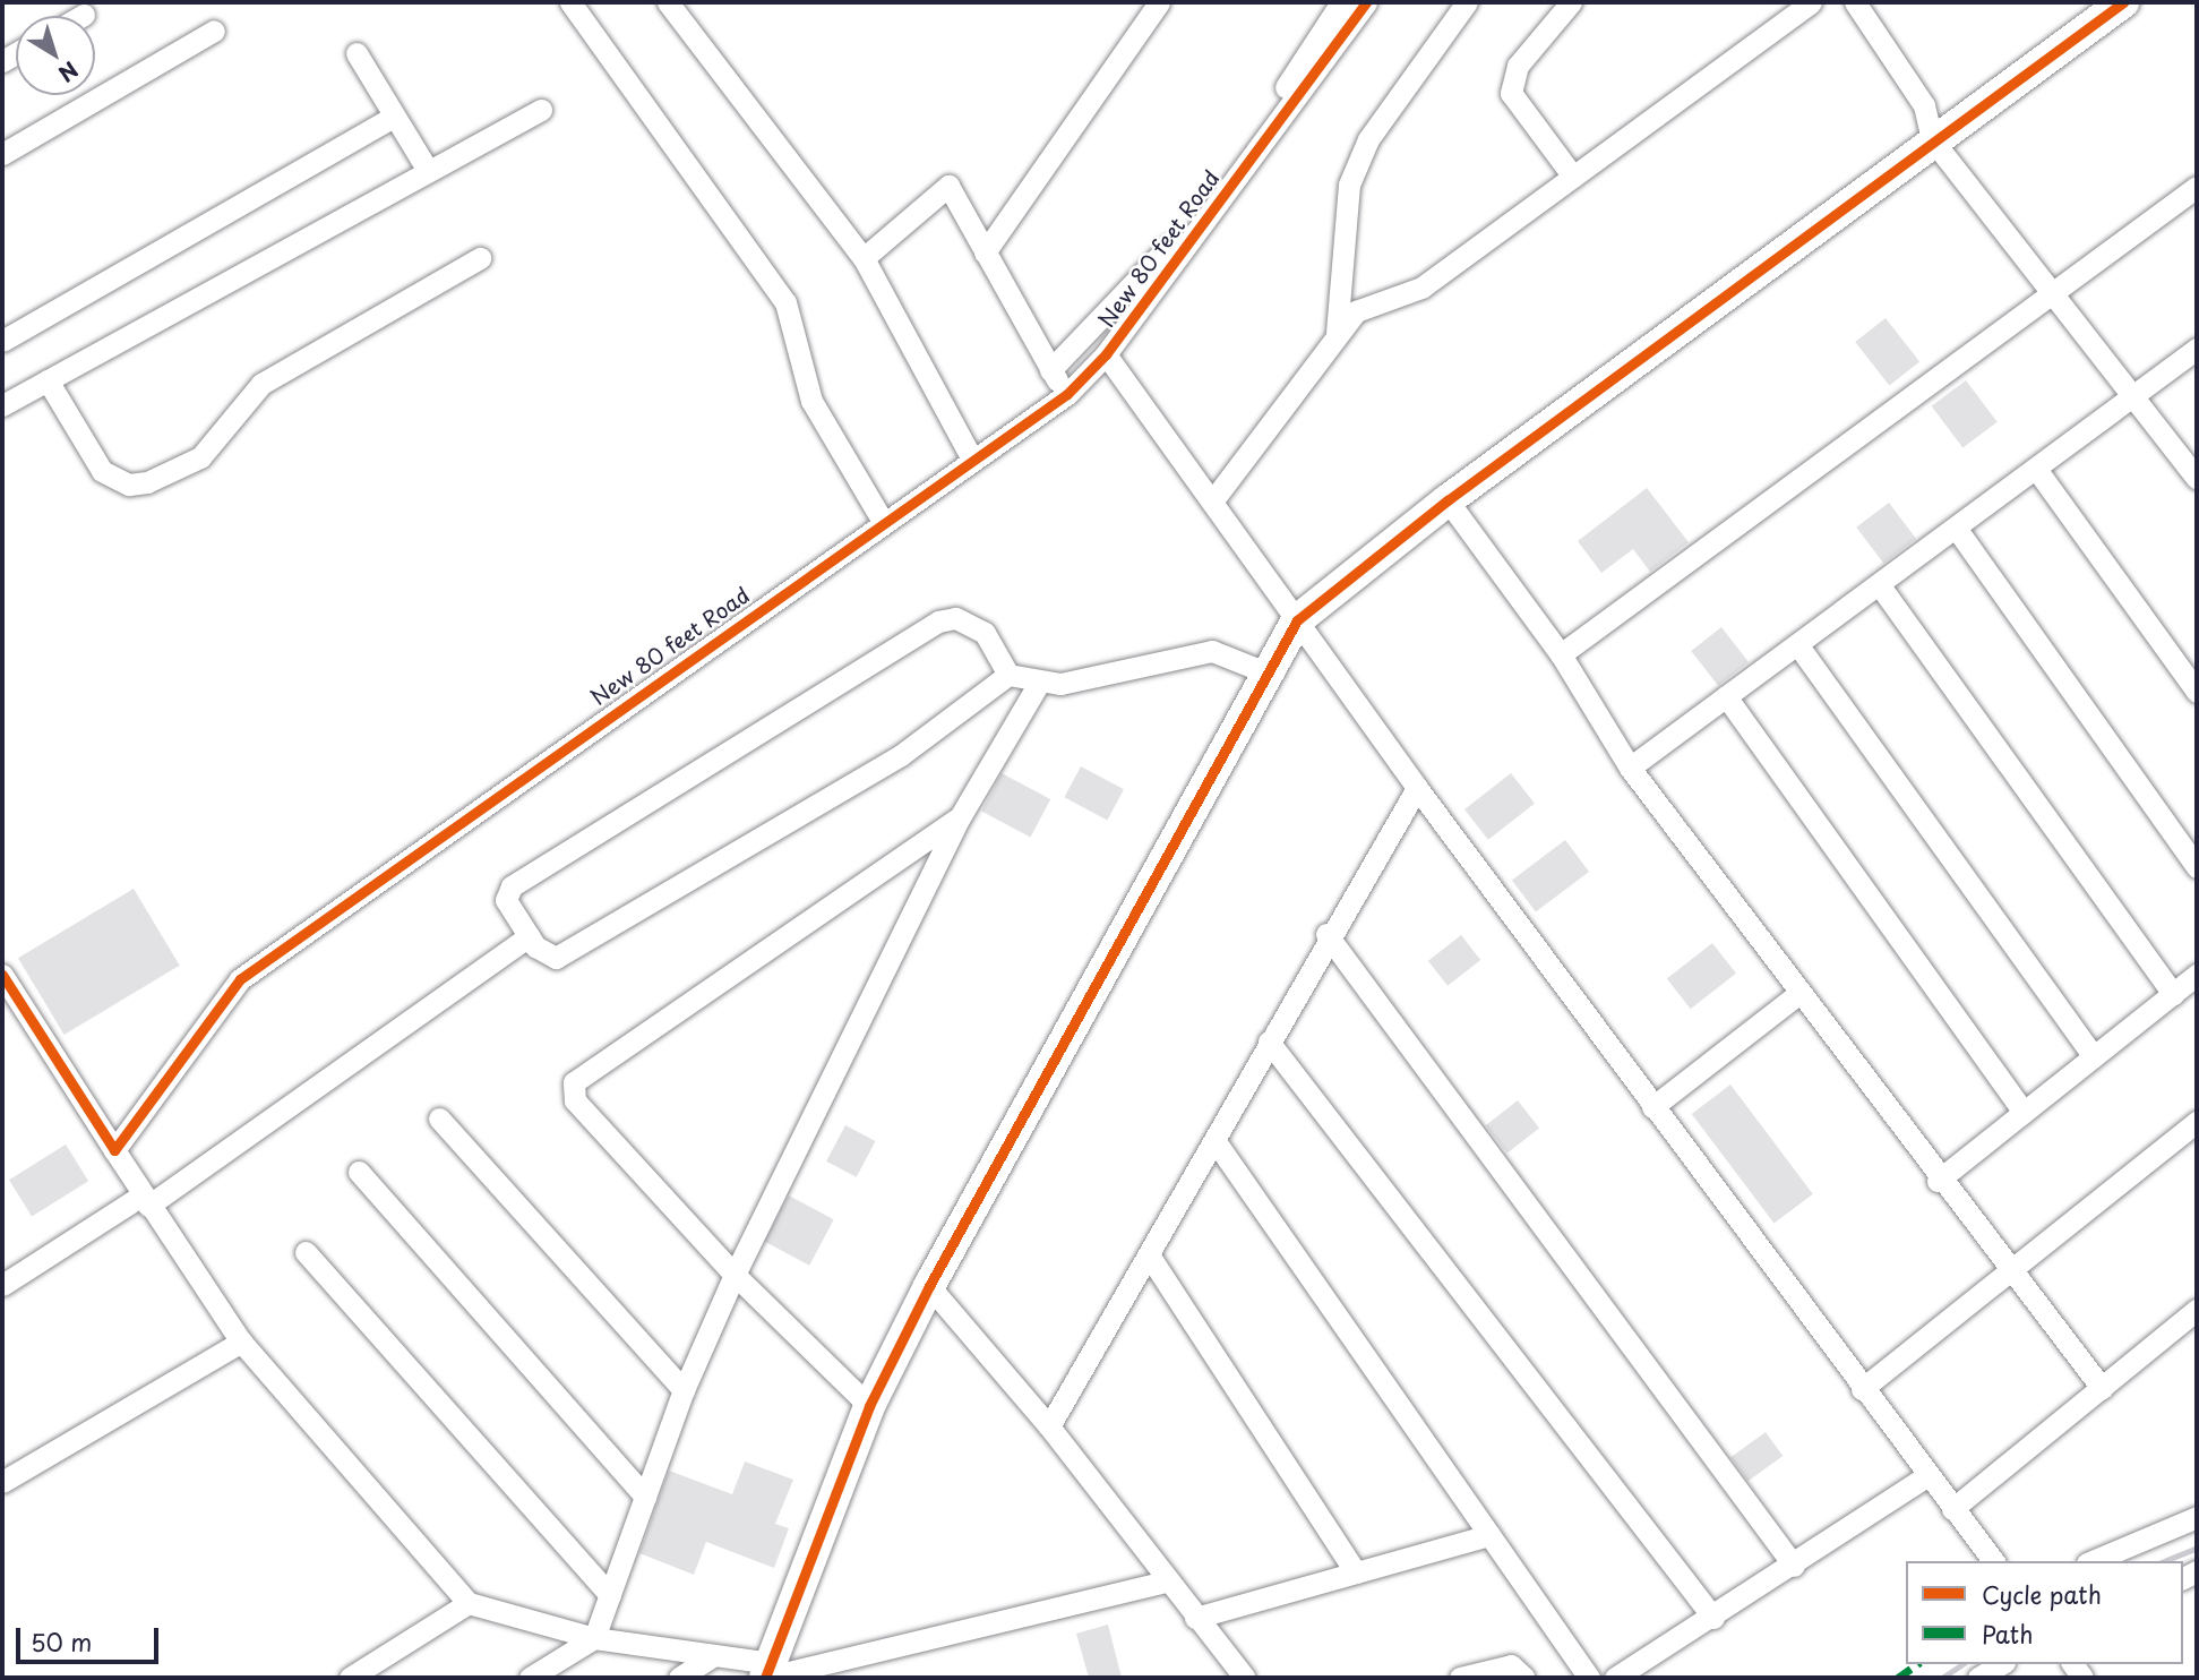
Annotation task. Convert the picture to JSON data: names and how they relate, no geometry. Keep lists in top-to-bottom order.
{
  "streets": {
    "street": ["New 80 feet Road"]
  },
  "legend": ["Cycle path", "Path"],
  "scale_bar": "50 m",
  "north": "bottom right"
}
